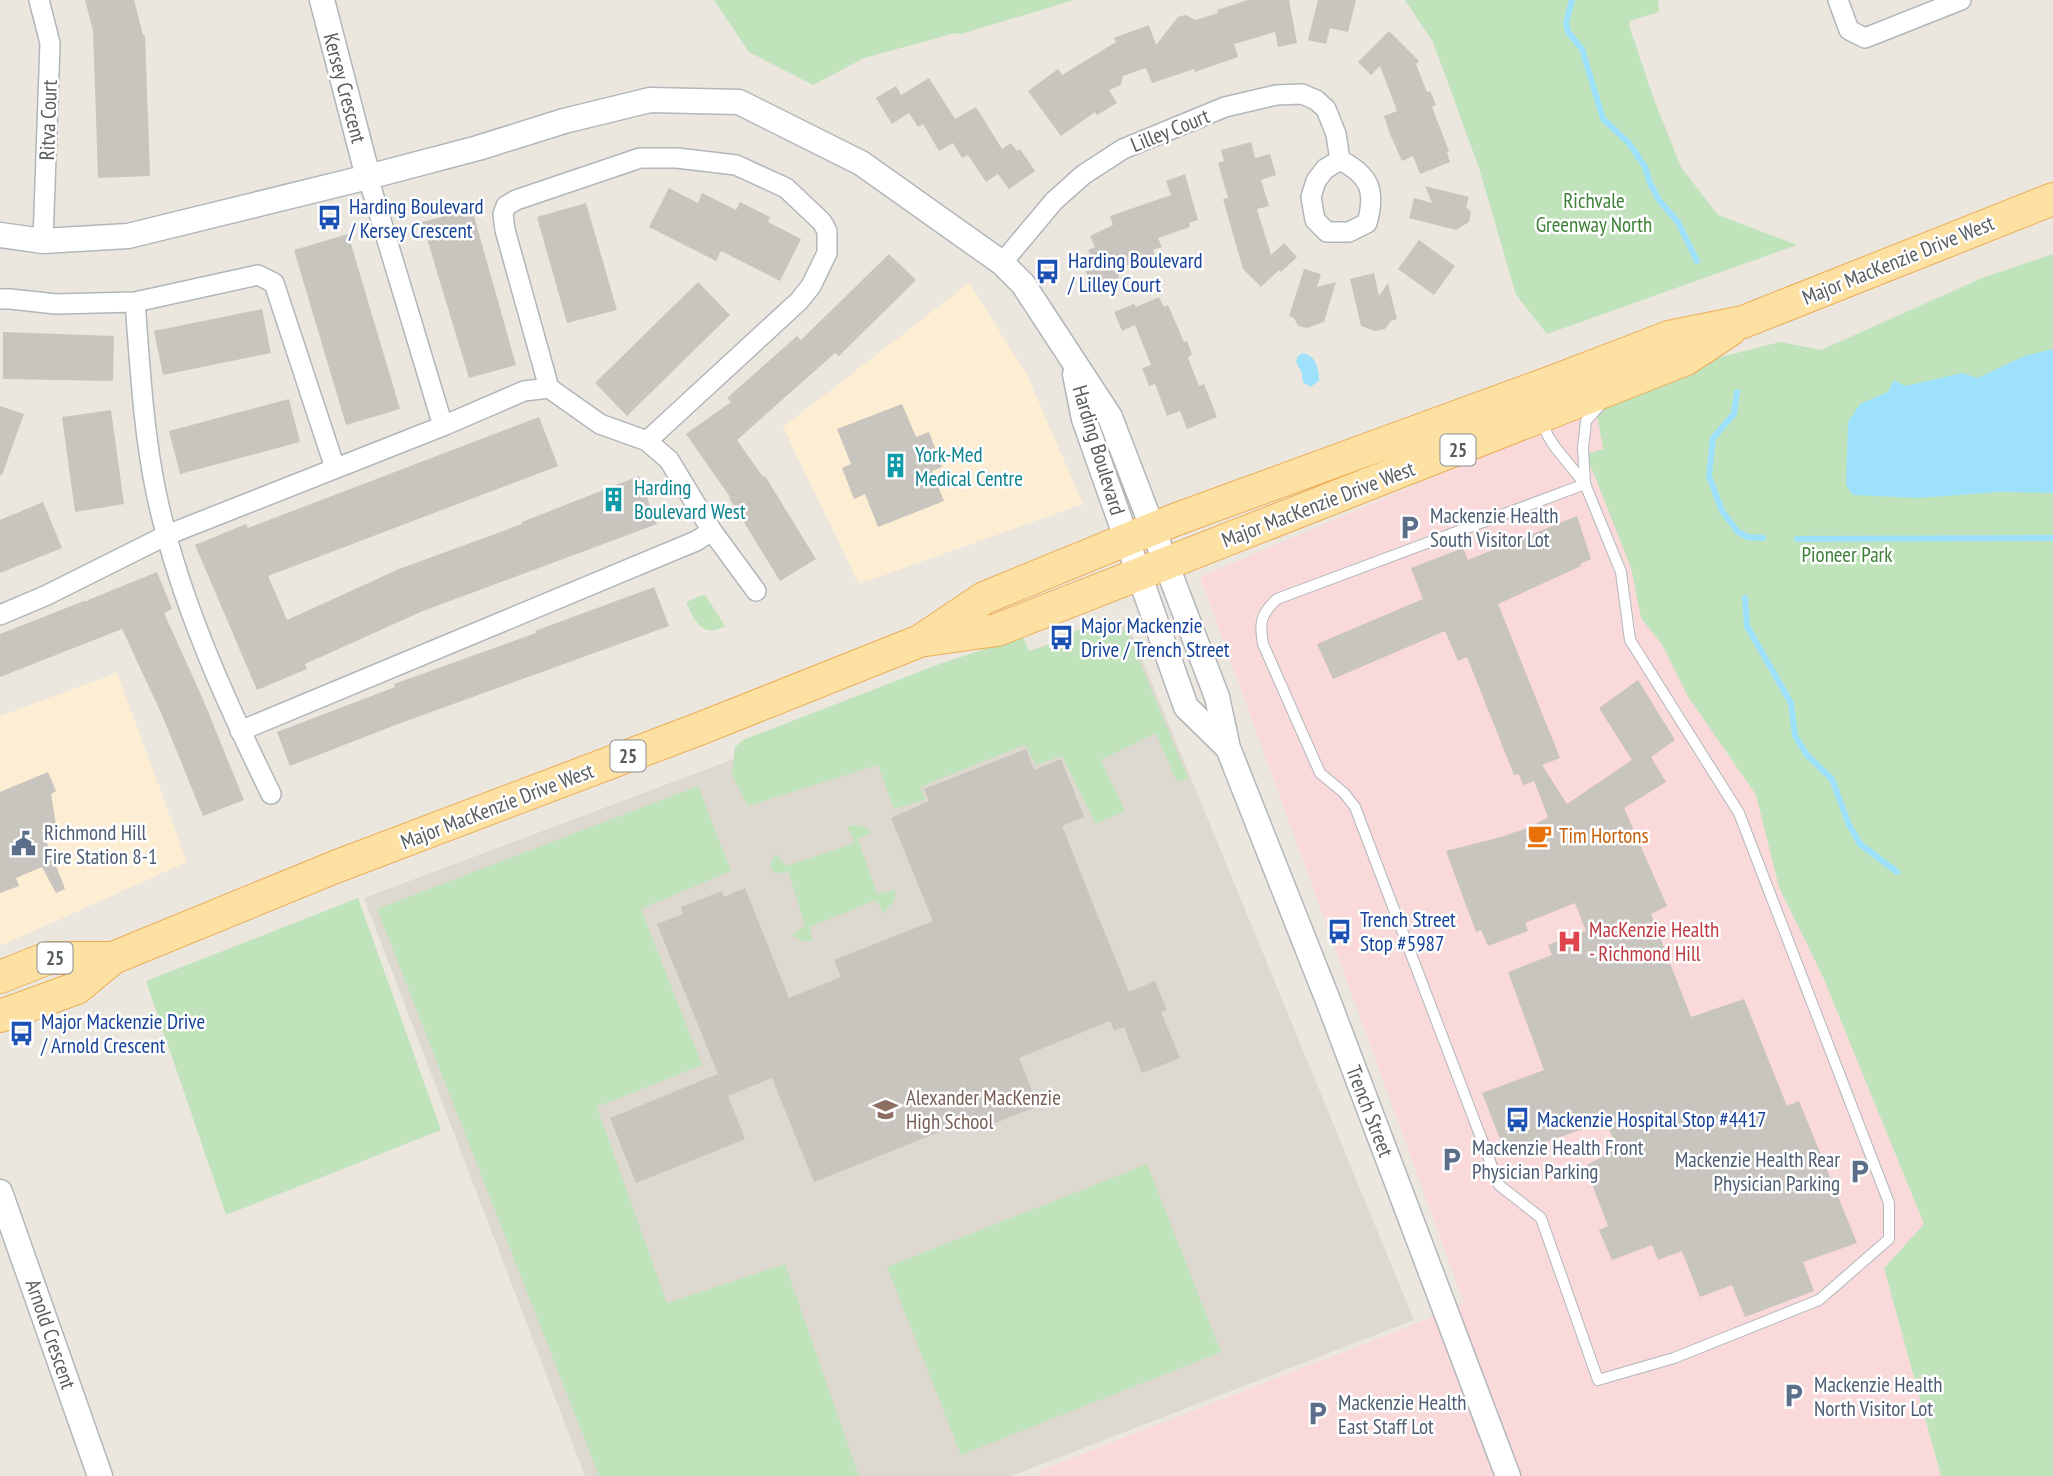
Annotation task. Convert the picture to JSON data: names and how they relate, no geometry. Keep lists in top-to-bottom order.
{
  "streets": {
    "main road": ["Major MacKenzie Drive West", "25"],
    "street": [
      "Kersey Crescent",
      "Ritva Court",
      "Lilley Court",
      "Harding Boulevard",
      "Trench Street",
      "Arnold Crescent"
    ]
  },
  "crossings": [
    ["Lilley Court", "Harding Boulevard"],
    ["Major MacKenzie Drive West", "Harding Boulevard"],
    ["Major MacKenzie Drive West", "Trench Street"],
    ["Harding Boulevard", "Trench Street"]
  ],
  "parks": ["Richvale Greenway North", "Pioneer Park"],
  "places": {
    "bus stop": [
      "Harding Boulevard / Kersey Crescent",
      "Harding Boulevard / Lilley Court",
      "Major Mackenzie Drive / Trench Street",
      "Trench Street Stop #5987",
      "Major Mackenzie Drive / Arnold Crescent",
      "Mackenzie Hospital Stop #4417"
    ],
    "building": ["York-Med Medical Centre", "Harding Boulevard West"],
    "parking": [
      "Mackenzie Health South Visitor Lot",
      "Mackenzie Health Front Physician Parking",
      "Mackenzie Health Rear Physician Parking",
      "Mackenzie Health North Visitor Lot",
      "Mackenzie Health East Staff Lot"
    ],
    "cafe": ["Tim Hortons"],
    "public building": ["Richmond Hill Fire Station 8-1"],
    "hospital": ["MacKenzie Health - Richmond Hill"],
    "school or university": ["Alexander MacKenzie High School"]
  }
}
